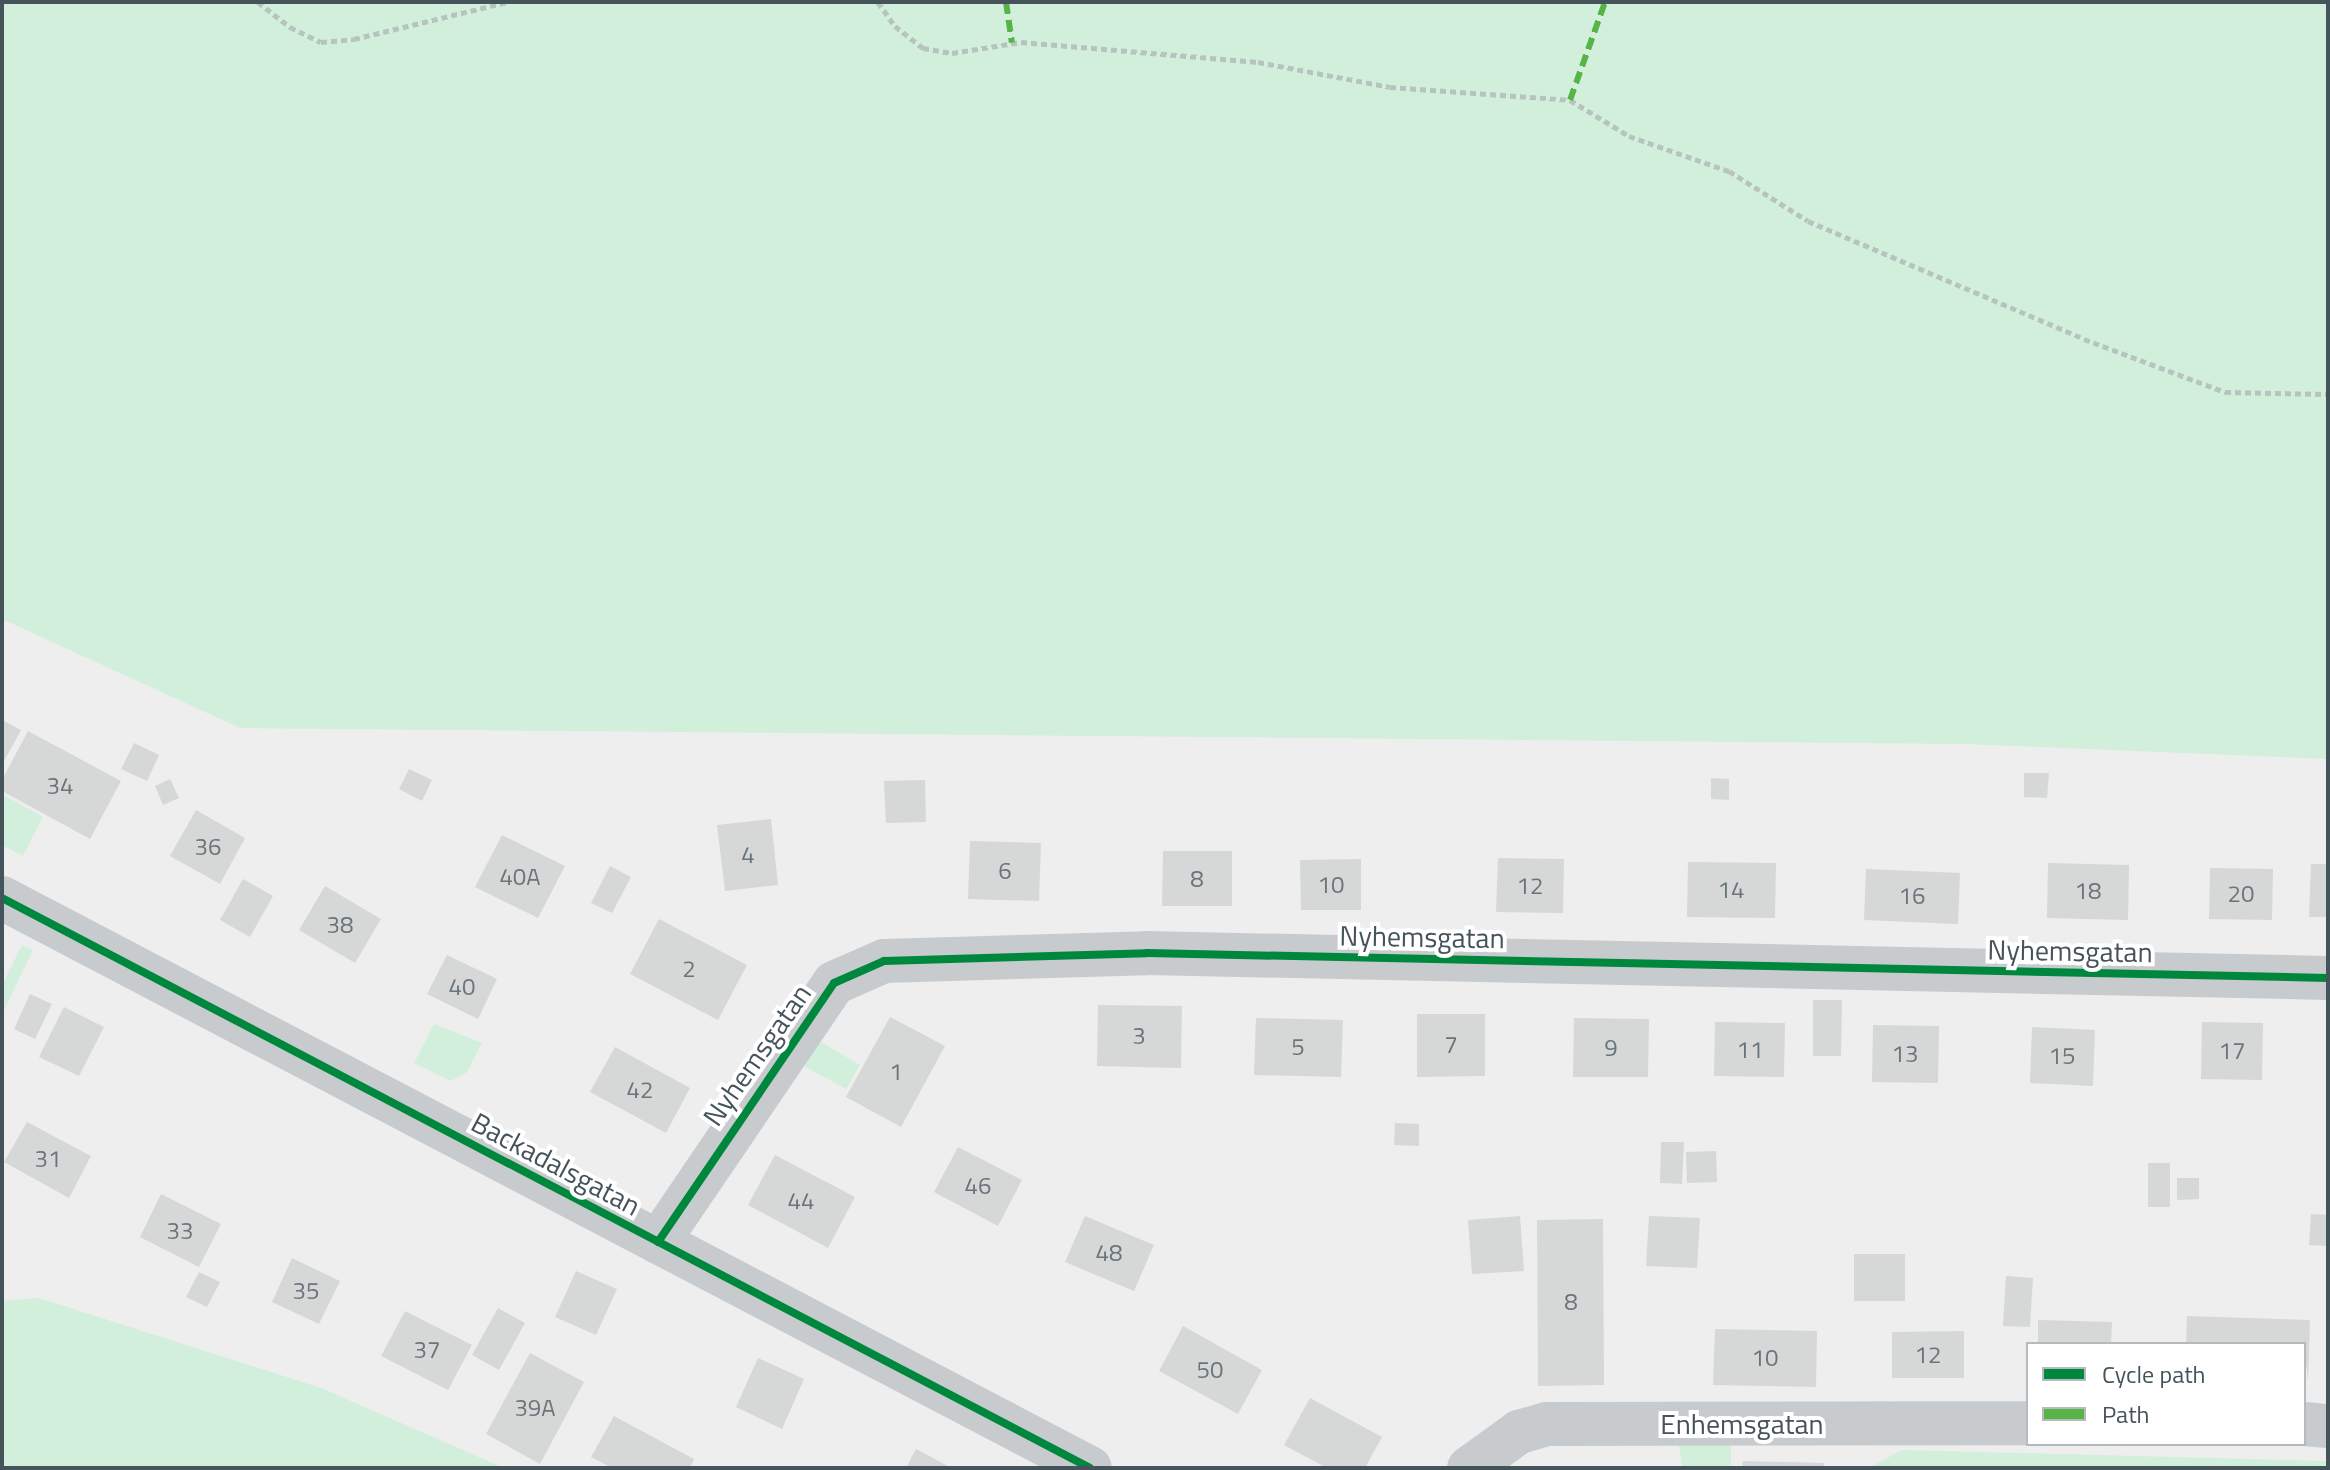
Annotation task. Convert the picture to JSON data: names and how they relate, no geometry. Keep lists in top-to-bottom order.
{
  "streets": {
    "street": ["Nyhemsgatan", "Backadalsgatan", "Enhemsgatan"]
  },
  "crossings": [
    ["Nyhemsgatan", "Backadalsgatan"]
  ],
  "house_numbers": [
    "34",
    "36",
    "4",
    "6",
    "40A",
    "8",
    "10",
    "12",
    "14",
    "18",
    "20",
    "16",
    "38",
    "2",
    "40",
    "3",
    "7",
    "5",
    "9",
    "11",
    "17",
    "13",
    "15",
    "1",
    "42",
    "31",
    "46",
    "44",
    "33",
    "48",
    "35",
    "8",
    "37",
    "12",
    "10",
    "50",
    "39A"
  ],
  "legend": ["Cycle path", "Path"]
}
